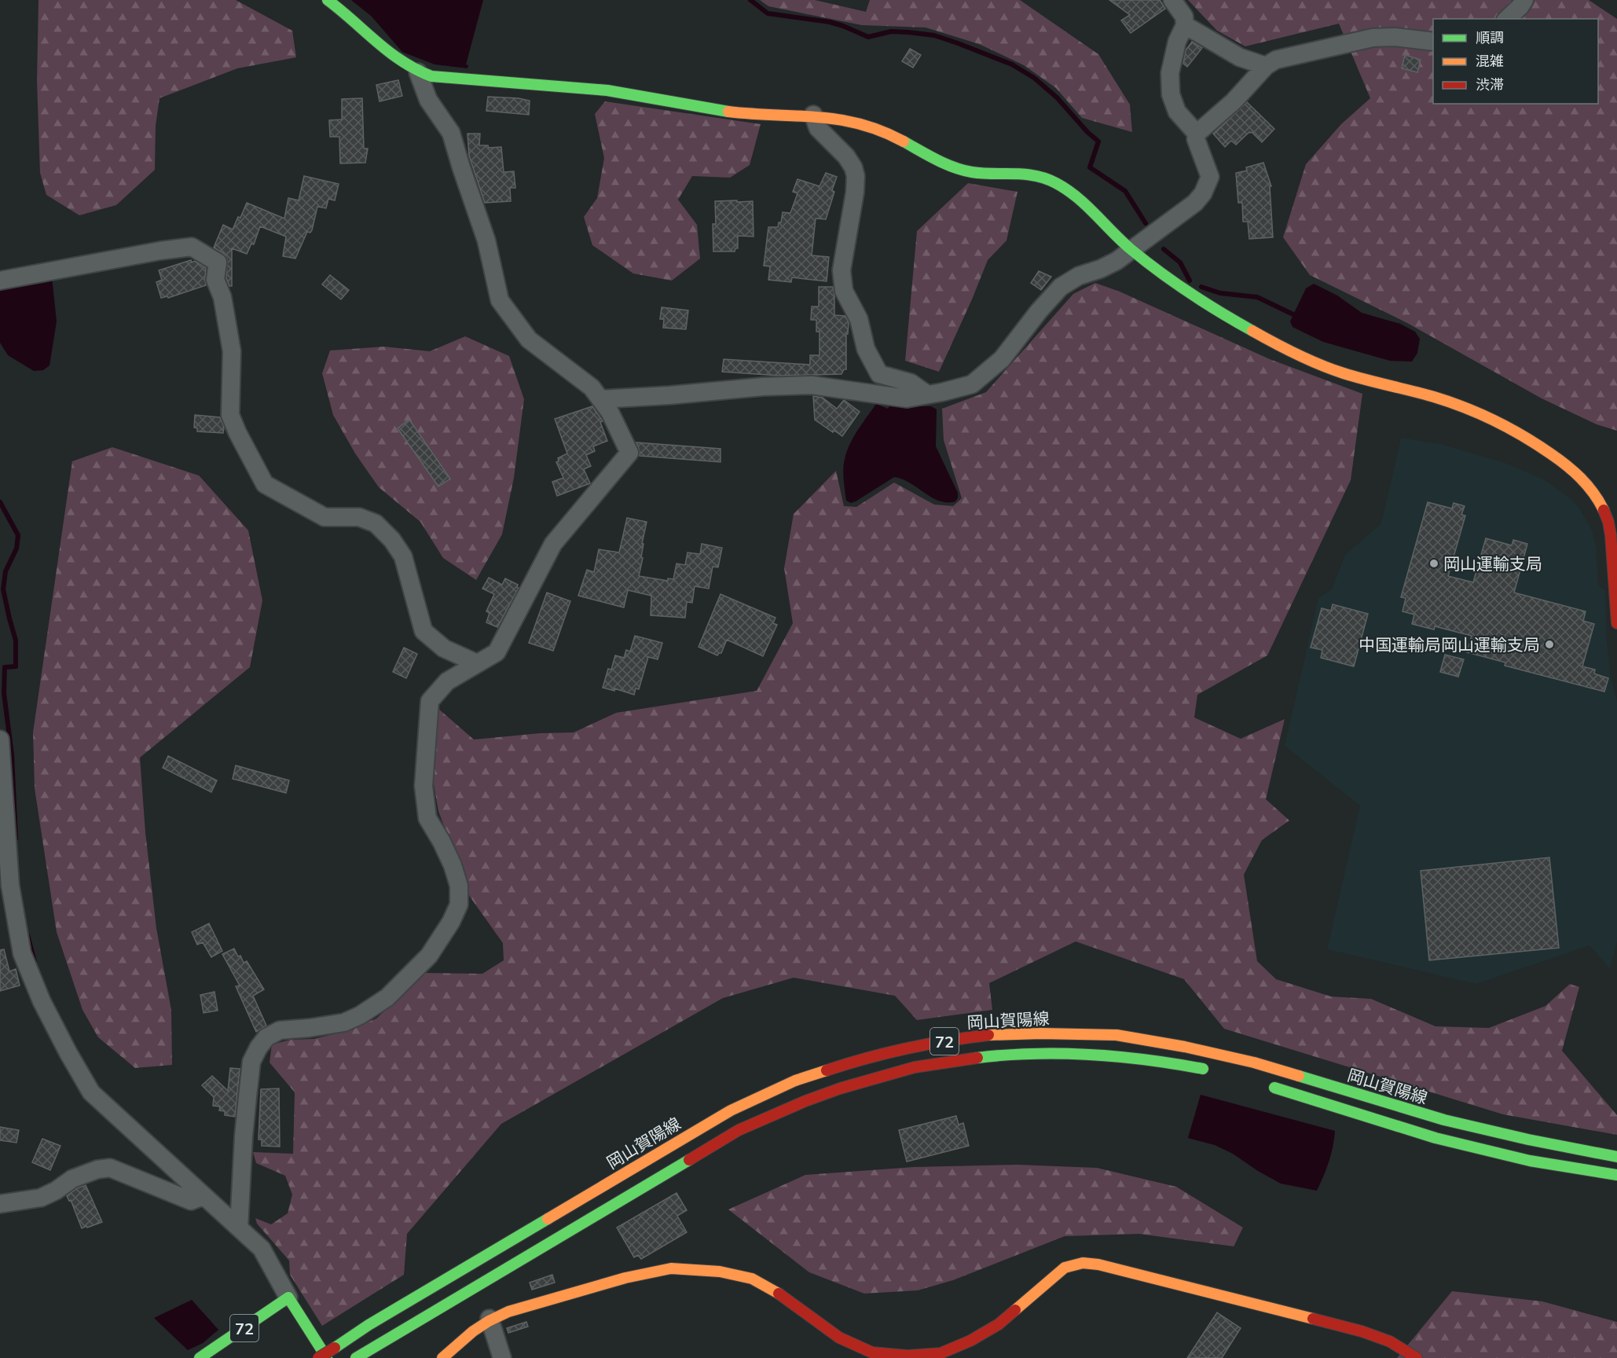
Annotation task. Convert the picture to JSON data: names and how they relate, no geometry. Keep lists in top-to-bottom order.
{
  "streets": {
    "main road": ["岡山賀陽線", "72"]
  },
  "places": ["岡山運輸支局", "中国運輸局岡山運輸支局"],
  "legend": ["順調", "混雑", "渋滞"]
}
